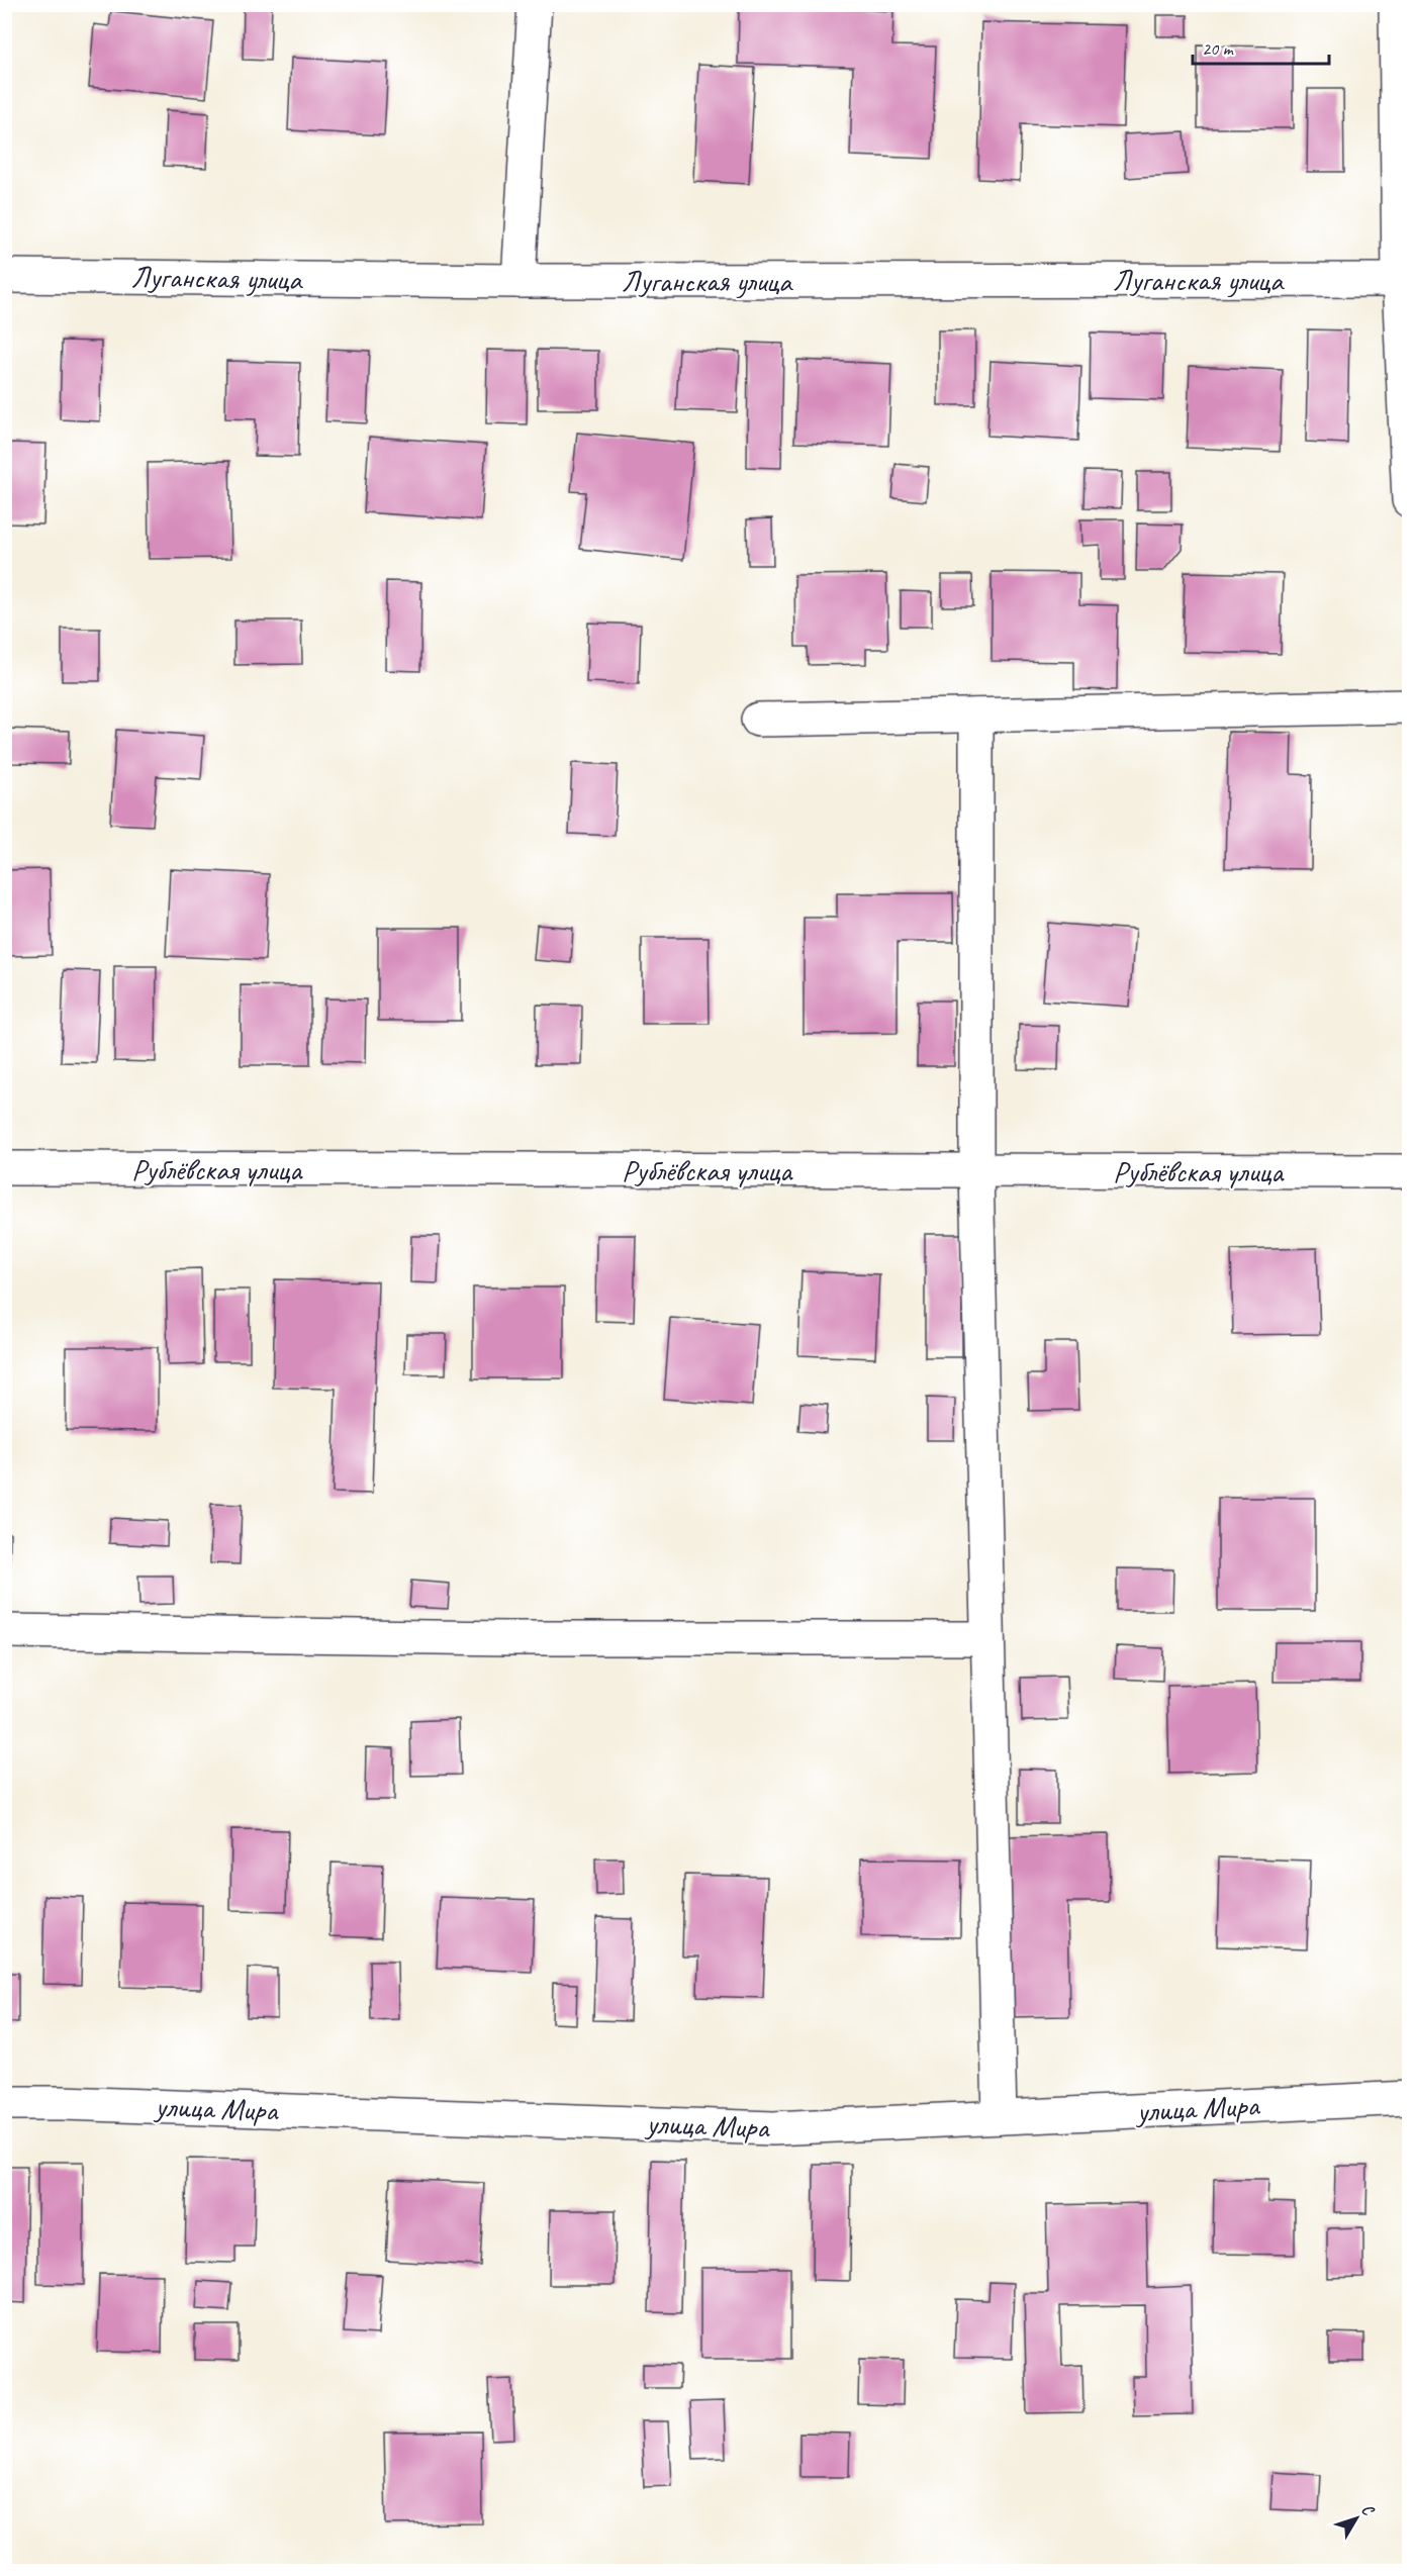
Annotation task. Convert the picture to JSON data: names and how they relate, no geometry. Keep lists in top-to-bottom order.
{
  "streets": {
    "street": ["Луганская улица", "Рублёвская улица", "улица Мира"]
  },
  "scale_bar": "20 m",
  "north": "top right"
}
